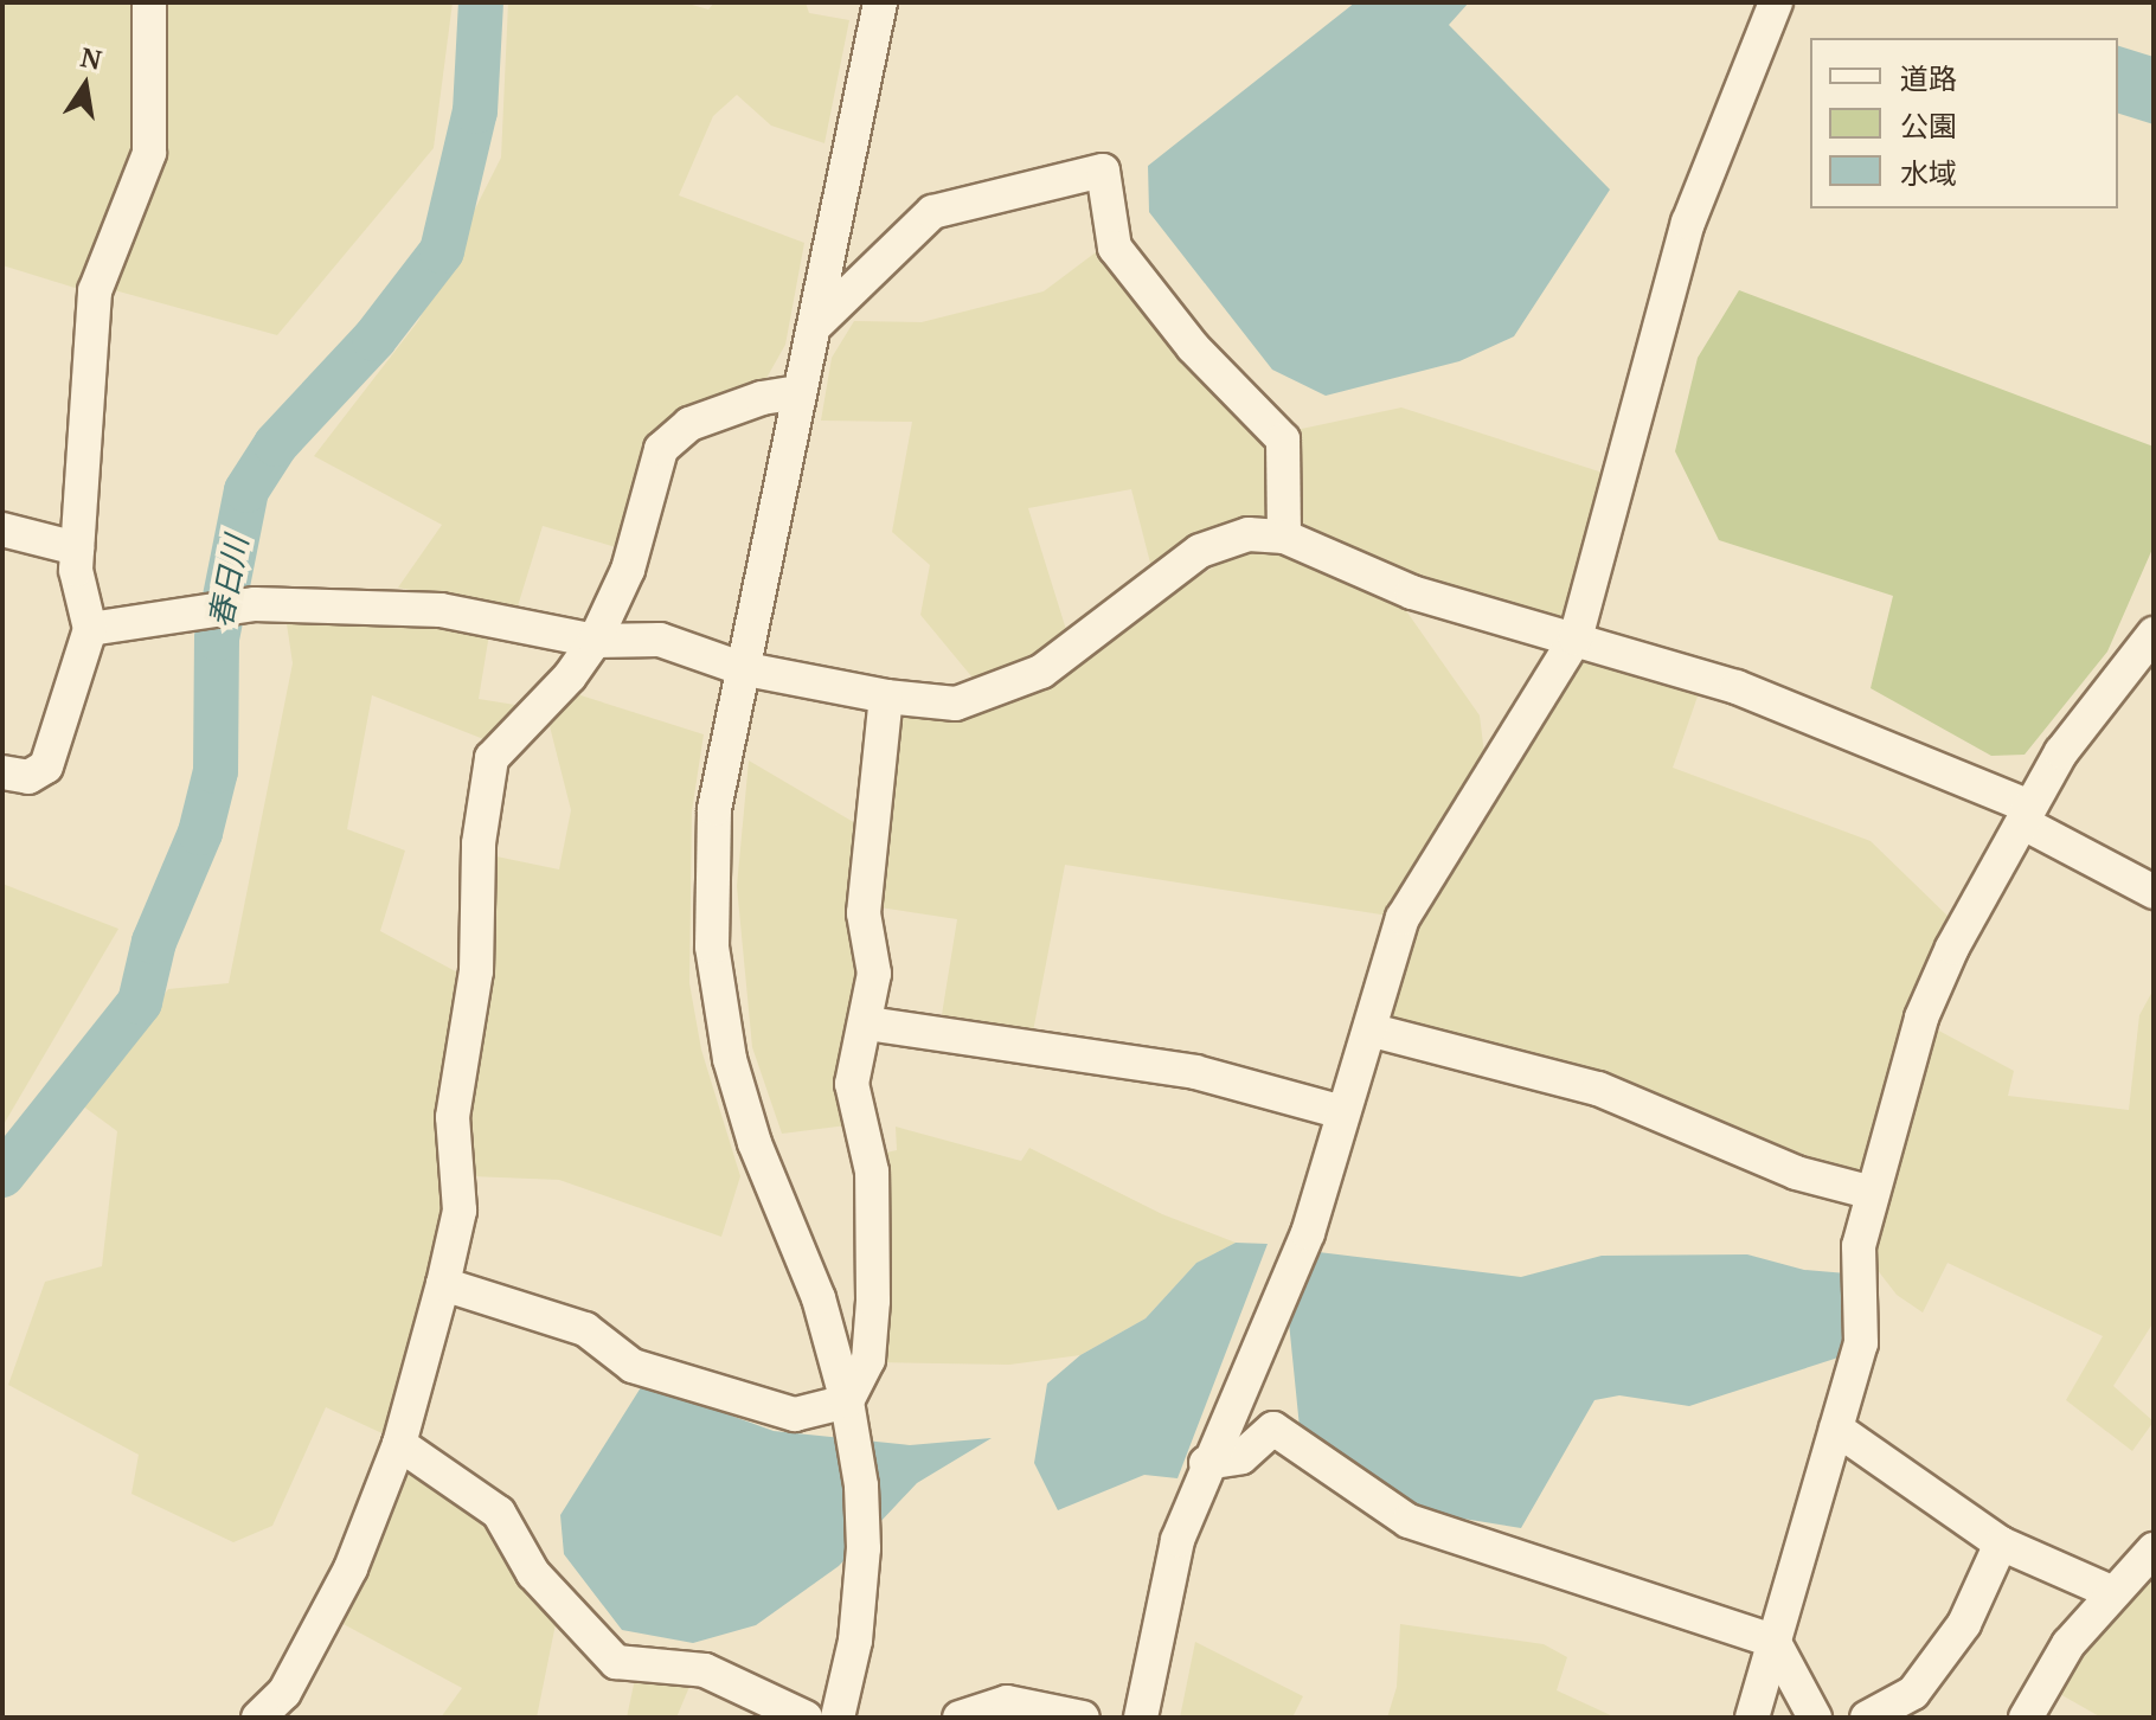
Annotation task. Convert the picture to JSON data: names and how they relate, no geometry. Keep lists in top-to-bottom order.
{
  "water": ["春日川"],
  "legend": ["道路", "公園", "水域"],
  "north": "top"
}
